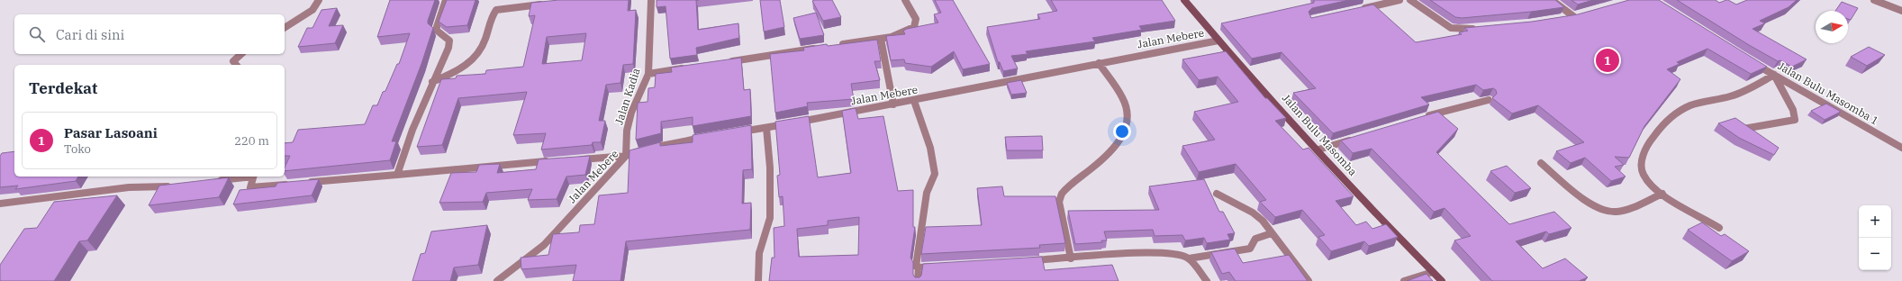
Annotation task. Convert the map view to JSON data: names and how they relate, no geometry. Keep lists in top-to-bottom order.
{
  "streets": {
    "street": [
      "Jalan Mebere",
      "Jalan Bulu Masomba 1",
      "Jalan Kadia",
      "Jalan Bulu Masomba"
    ]
  },
  "crossings": [
    ["Jalan Mebere", "Jalan Kadia"],
    ["Jalan Mebere", "Jalan Bulu Masomba"]
  ],
  "north": "right",
  "page": {
    "search": "Cari di sini",
    "pins": "1",
    "heading": "Terdekat",
    "list": [
      {
        "mark": "1",
        "name": "Pasar Lasoani",
        "note": "Toko",
        "value": "220 m"
      }
    ],
    "map_buttons": ["+", "−"]
  }
}
